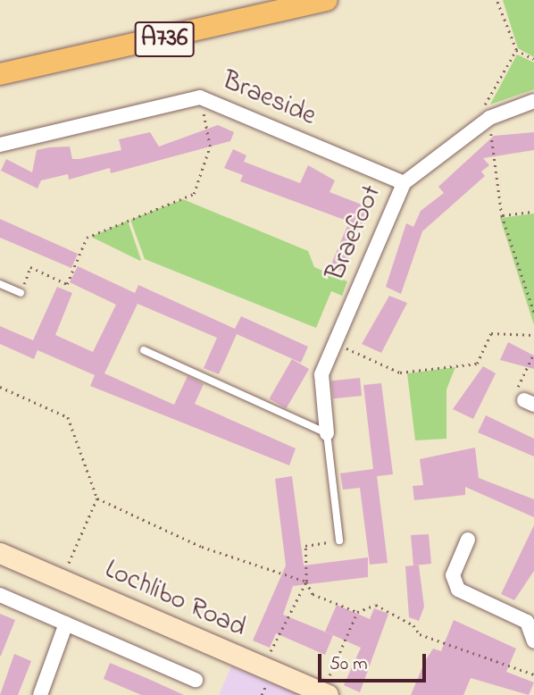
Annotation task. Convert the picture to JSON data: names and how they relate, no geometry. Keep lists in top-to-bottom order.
{
  "streets": {
    "main road": ["A736"],
    "street": ["Braeside", "Braefoot", "Lochlibo Road"]
  },
  "crossings": [
    ["Braeside", "Braefoot"]
  ],
  "scale_bar": "50 m"
}
